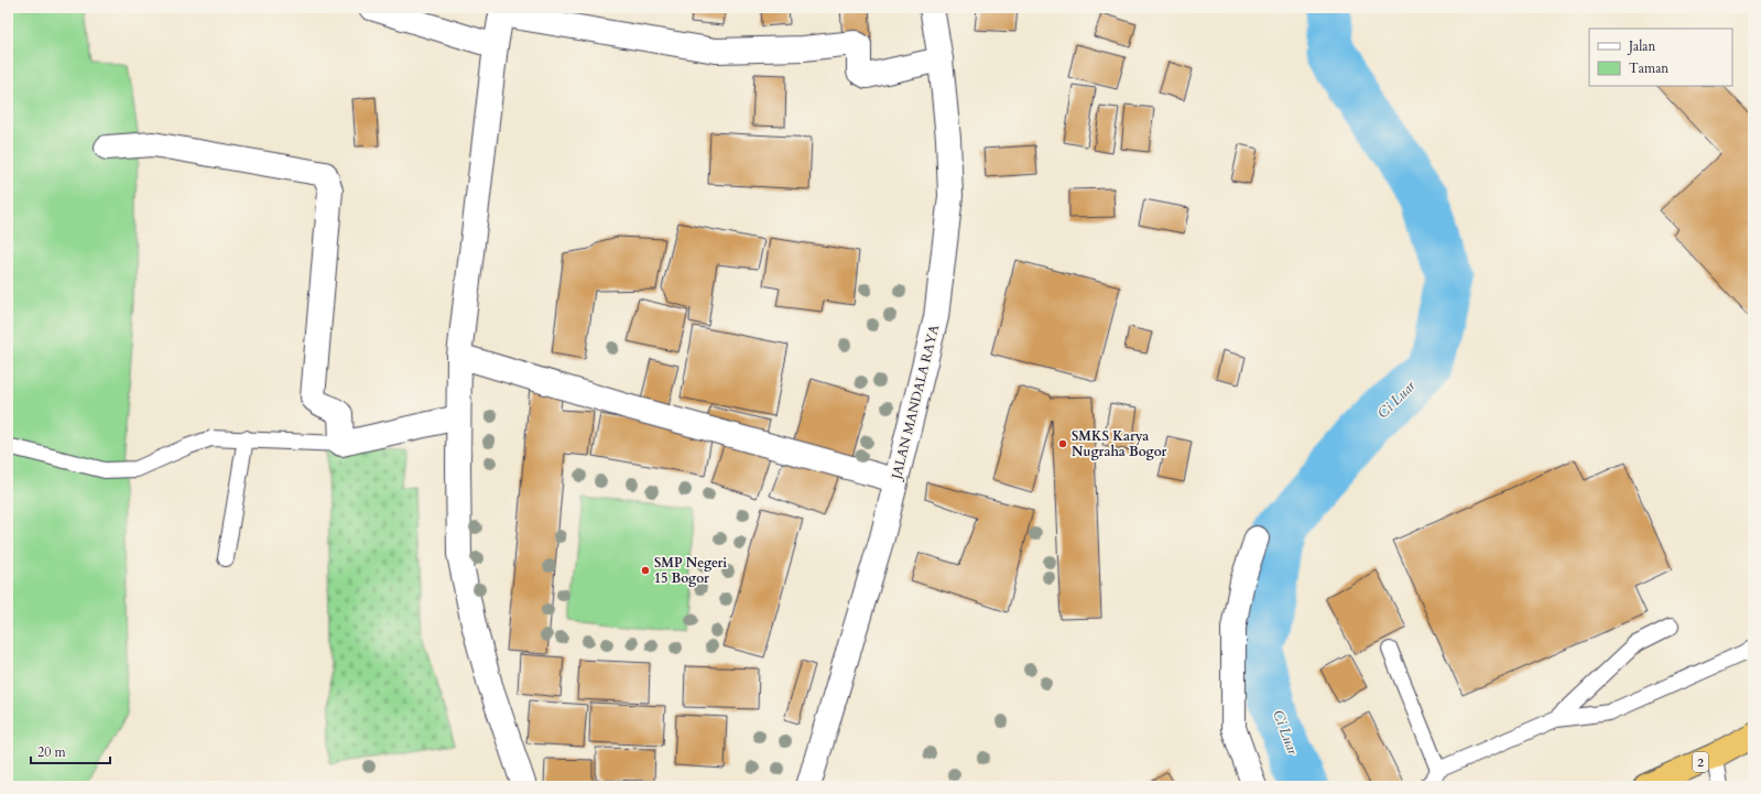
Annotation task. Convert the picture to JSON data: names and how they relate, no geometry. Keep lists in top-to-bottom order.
{
  "streets": {
    "highway": ["2"],
    "street": ["JALAN MANDALA RAYA"]
  },
  "water": ["Ci Luar"],
  "places": ["SMKS Karya Nugraha Bogor", "SMP Negeri 15 Bogor"],
  "legend": ["Jalan", "Taman"],
  "scale_bar": "20 m"
}
